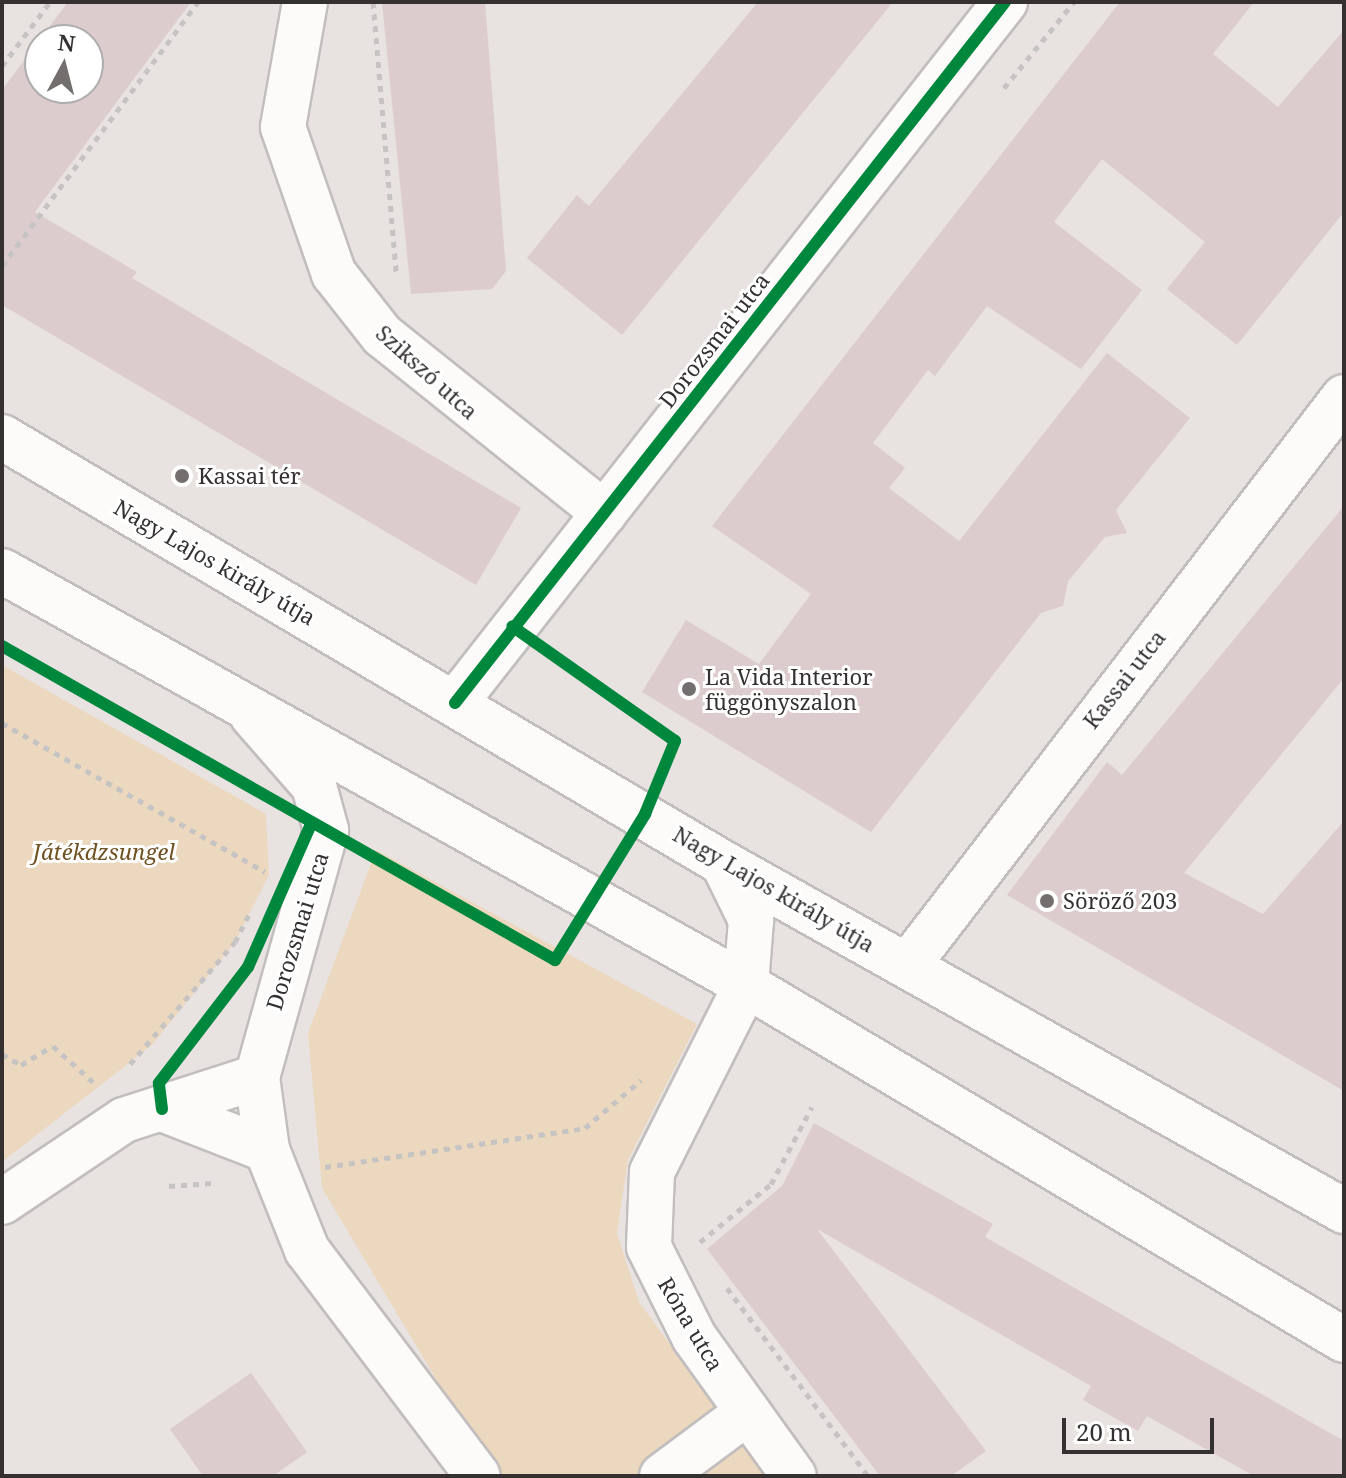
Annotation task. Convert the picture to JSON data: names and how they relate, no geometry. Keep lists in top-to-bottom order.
{
  "streets": {
    "street": [
      "Dorozsmai utca",
      "Szikszó utca",
      "Nagy Lajos király útja",
      "Kassai utca",
      "Róna utca"
    ]
  },
  "crossings": [
    ["Dorozsmai utca", "Szikszó utca"],
    ["Dorozsmai utca", "Nagy Lajos király útja"],
    ["Nagy Lajos király útja", "Kassai utca"],
    ["Nagy Lajos király útja", "Róna utca"]
  ],
  "parks": ["Játékdzsungel"],
  "places": ["Kassai tér", "La Vida Interior függönyszalon", "Söröző 203"],
  "scale_bar": "20 m",
  "north": "top"
}
